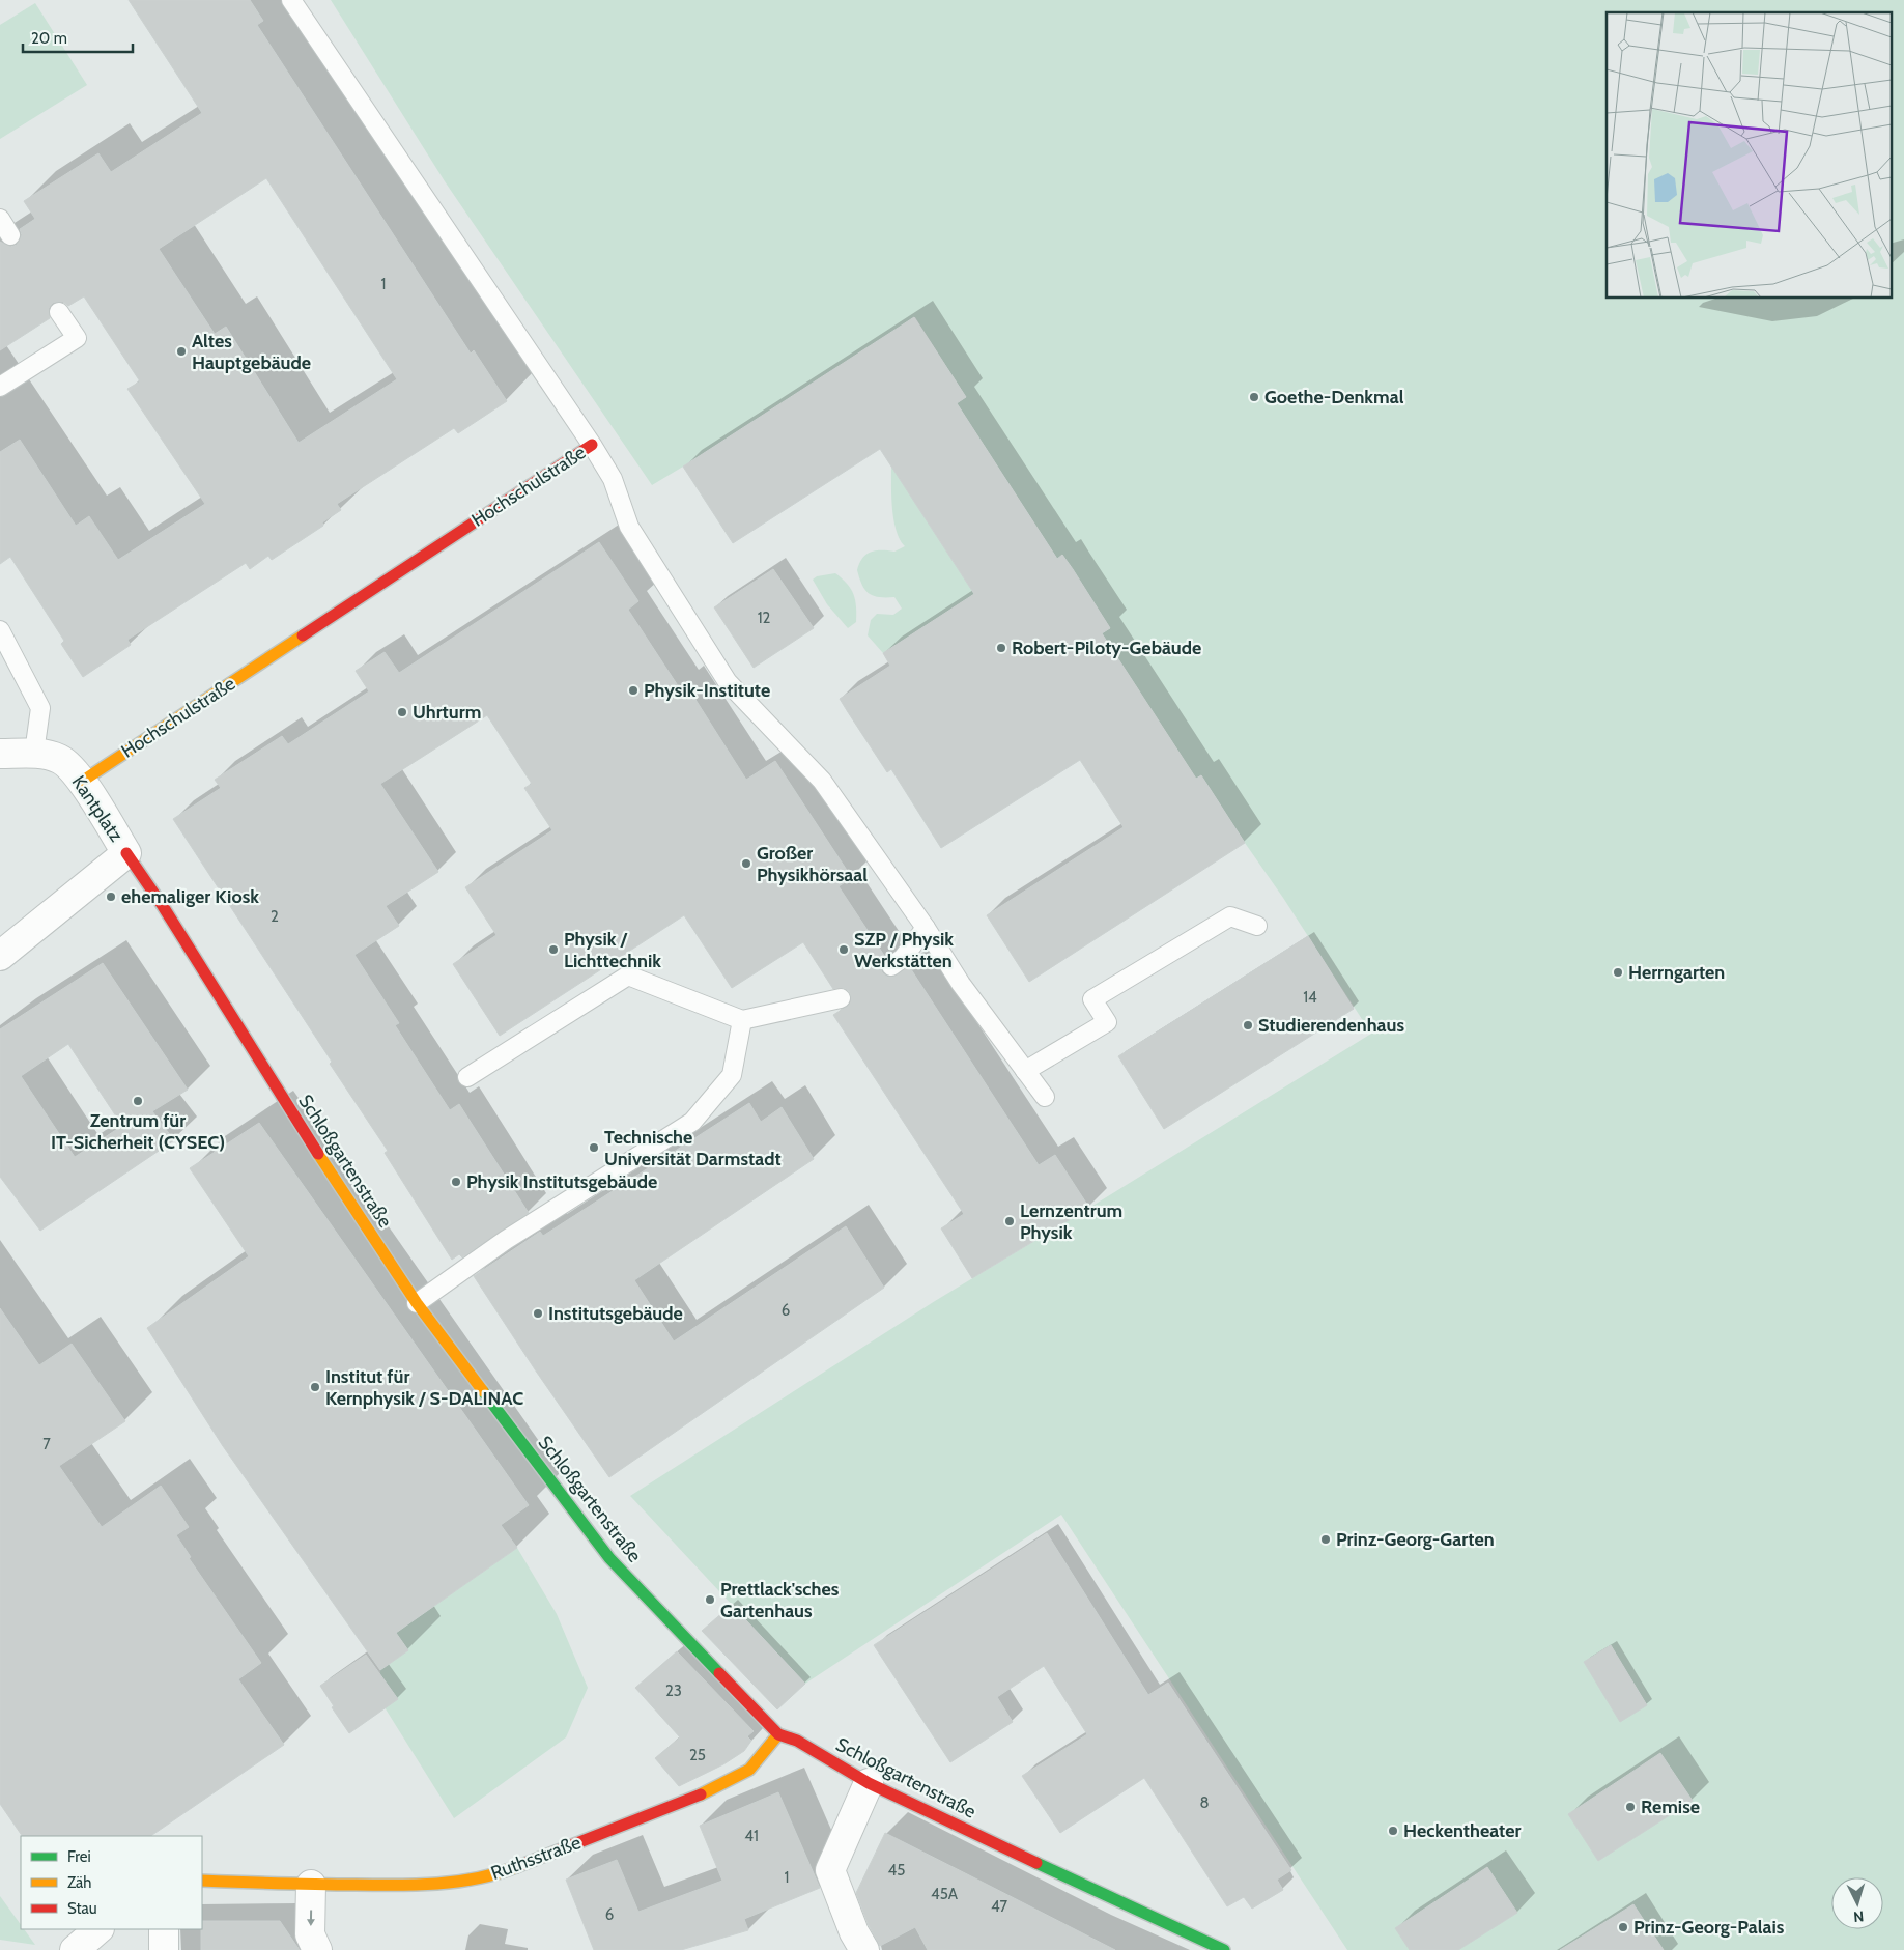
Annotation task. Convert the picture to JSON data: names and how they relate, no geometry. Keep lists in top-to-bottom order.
{
  "streets": {
    "street": [
      "Hochschulstraße",
      "Kantplatz",
      "Schloßgartenstraße",
      "Ruthsstraße"
    ]
  },
  "crossings": [
    ["Hochschulstraße", "Kantplatz"],
    ["Kantplatz", "Schloßgartenstraße"],
    ["Schloßgartenstraße", "Ruthsstraße"]
  ],
  "places": [
    "Altes Hauptgebäude",
    "Goethe-Denkmal",
    "Robert-Piloty-Gebäude",
    "Physik-Institute",
    "Uhrturm",
    "Großer Physikhörsaal",
    "ehemaliger Kiosk",
    "Physik / Lichttechnik",
    "SZP / Physik Werkstätten",
    "Herrngarten",
    "Studierendenhaus",
    "Zentrum für IT-Sicherheit (CYSEC)",
    "Technische Universität Darmstadt",
    "Physik Institutsgebäude",
    "Lernzentrum Physik",
    "Institutsgebäude",
    "Institut für Kernphysik / S-DALINAC",
    "Prinz-Georg-Garten",
    "Prettlack'sches Gartenhaus",
    "Remise",
    "Heckentheater",
    "Prinz-Georg-Palais"
  ],
  "house_numbers": [
    "1",
    "12",
    "2",
    "14",
    "6",
    "7",
    "23",
    "25",
    "8",
    "41",
    "45",
    "1",
    "45A",
    "47",
    "6"
  ],
  "legend": ["Frei", "Zäh", "Stau"],
  "scale_bar": "20 m",
  "north": "bottom"
}
